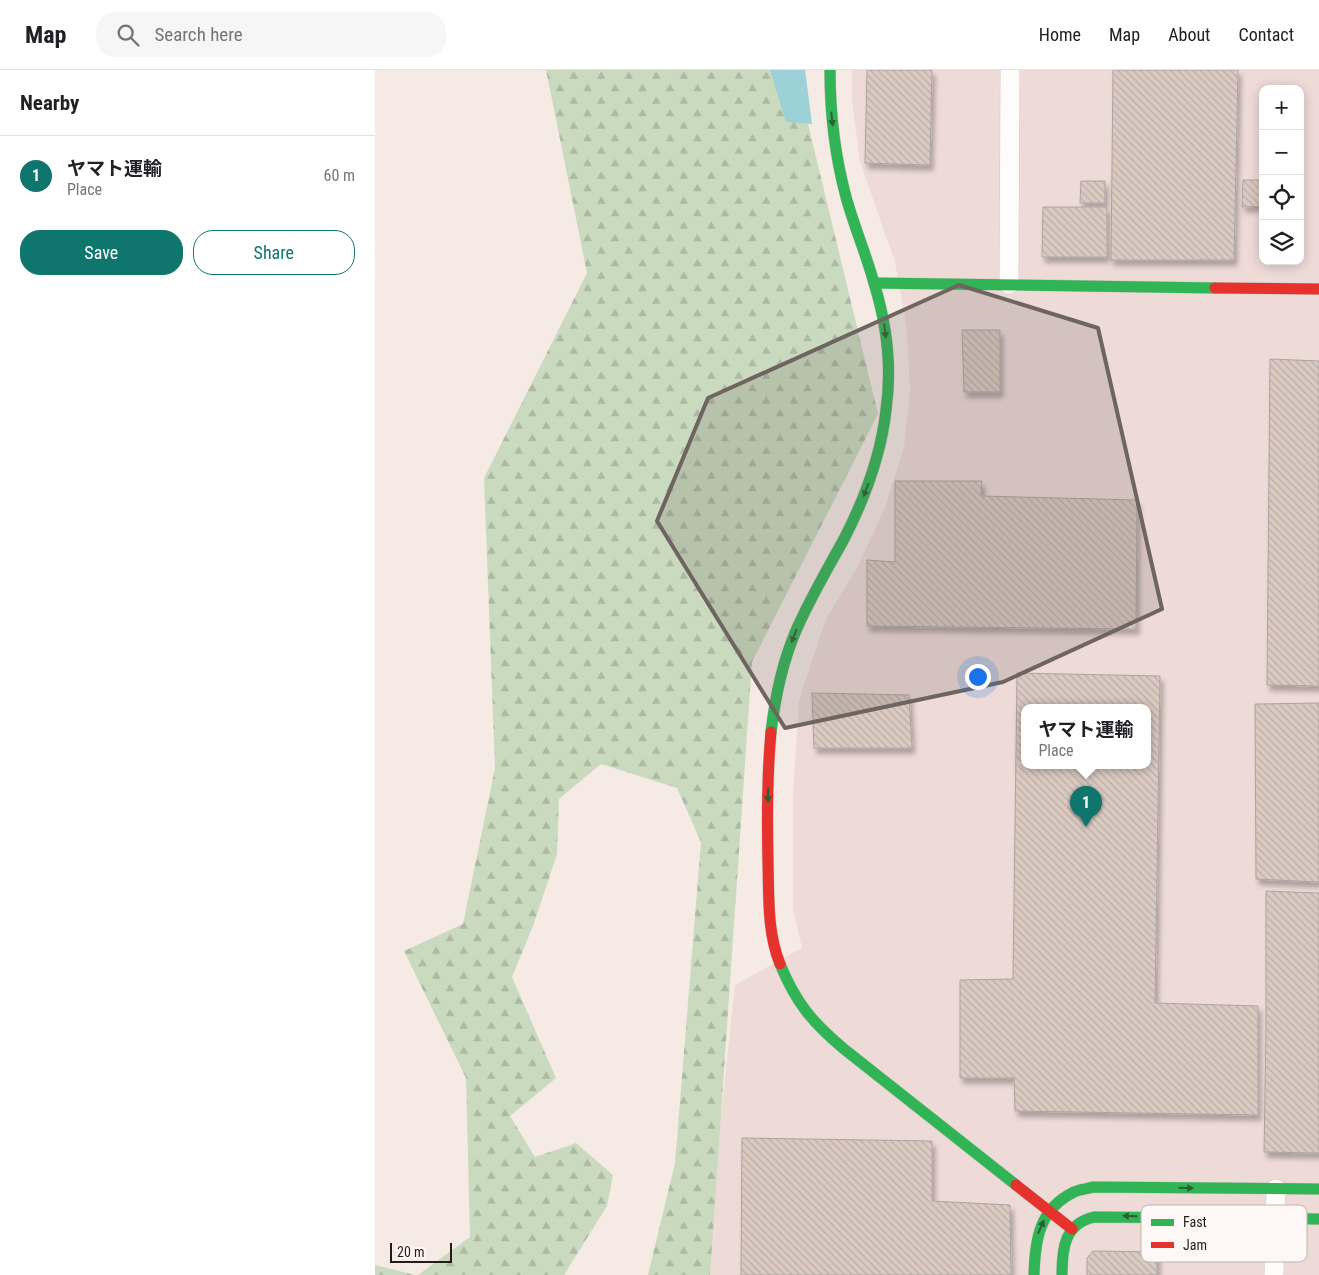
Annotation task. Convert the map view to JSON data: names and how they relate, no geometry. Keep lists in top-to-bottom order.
{
  "legend": ["Fast", "Jam"],
  "scale_bar": "20 m",
  "page": {
    "header": "Map",
    "search": "Search here",
    "nav": [
      "Home",
      "Map",
      "About",
      "Contact"
    ],
    "heading": "Nearby",
    "map_buttons": ["+", "−"],
    "list": [
      {
        "mark": "1",
        "name": "ヤマト運輸",
        "note": "Place",
        "value": "60 m"
      }
    ],
    "buttons": ["Save", "Share"],
    "popup": ["ヤマト運輸", "Place"],
    "pins": "1",
    "scale": "20 m"
  }
}
